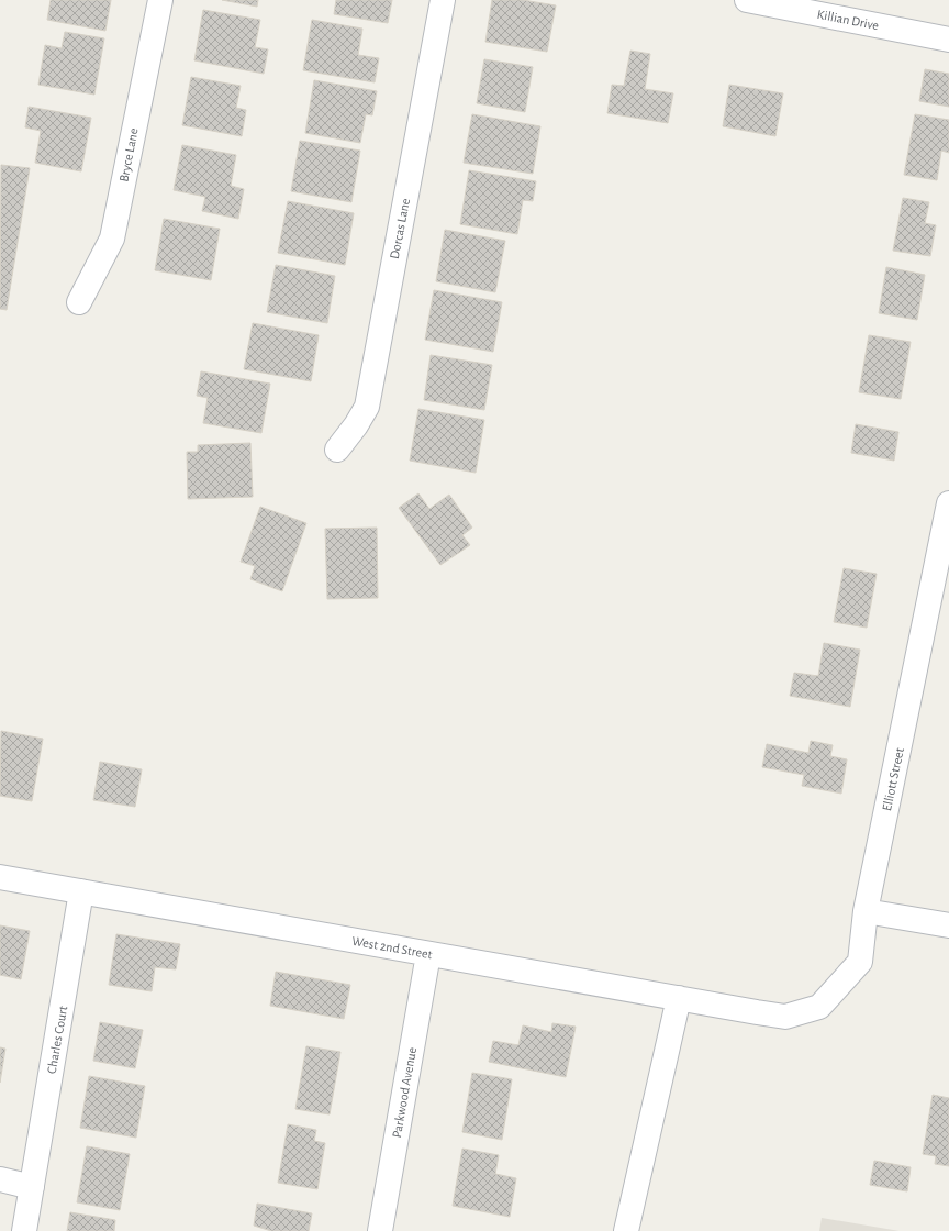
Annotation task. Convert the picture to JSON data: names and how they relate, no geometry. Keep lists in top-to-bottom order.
{
  "streets": {
    "street": [
      "Killian Drive",
      "Bryce Lane",
      "Dorcas Lane",
      "Elliott Street",
      "West 2nd Street",
      "Charles Court",
      "Parkwood Avenue"
    ]
  },
  "crossings": [
    ["Elliott Street", "West 2nd Street"],
    ["West 2nd Street", "Charles Court"],
    ["West 2nd Street", "Parkwood Avenue"]
  ]
}
